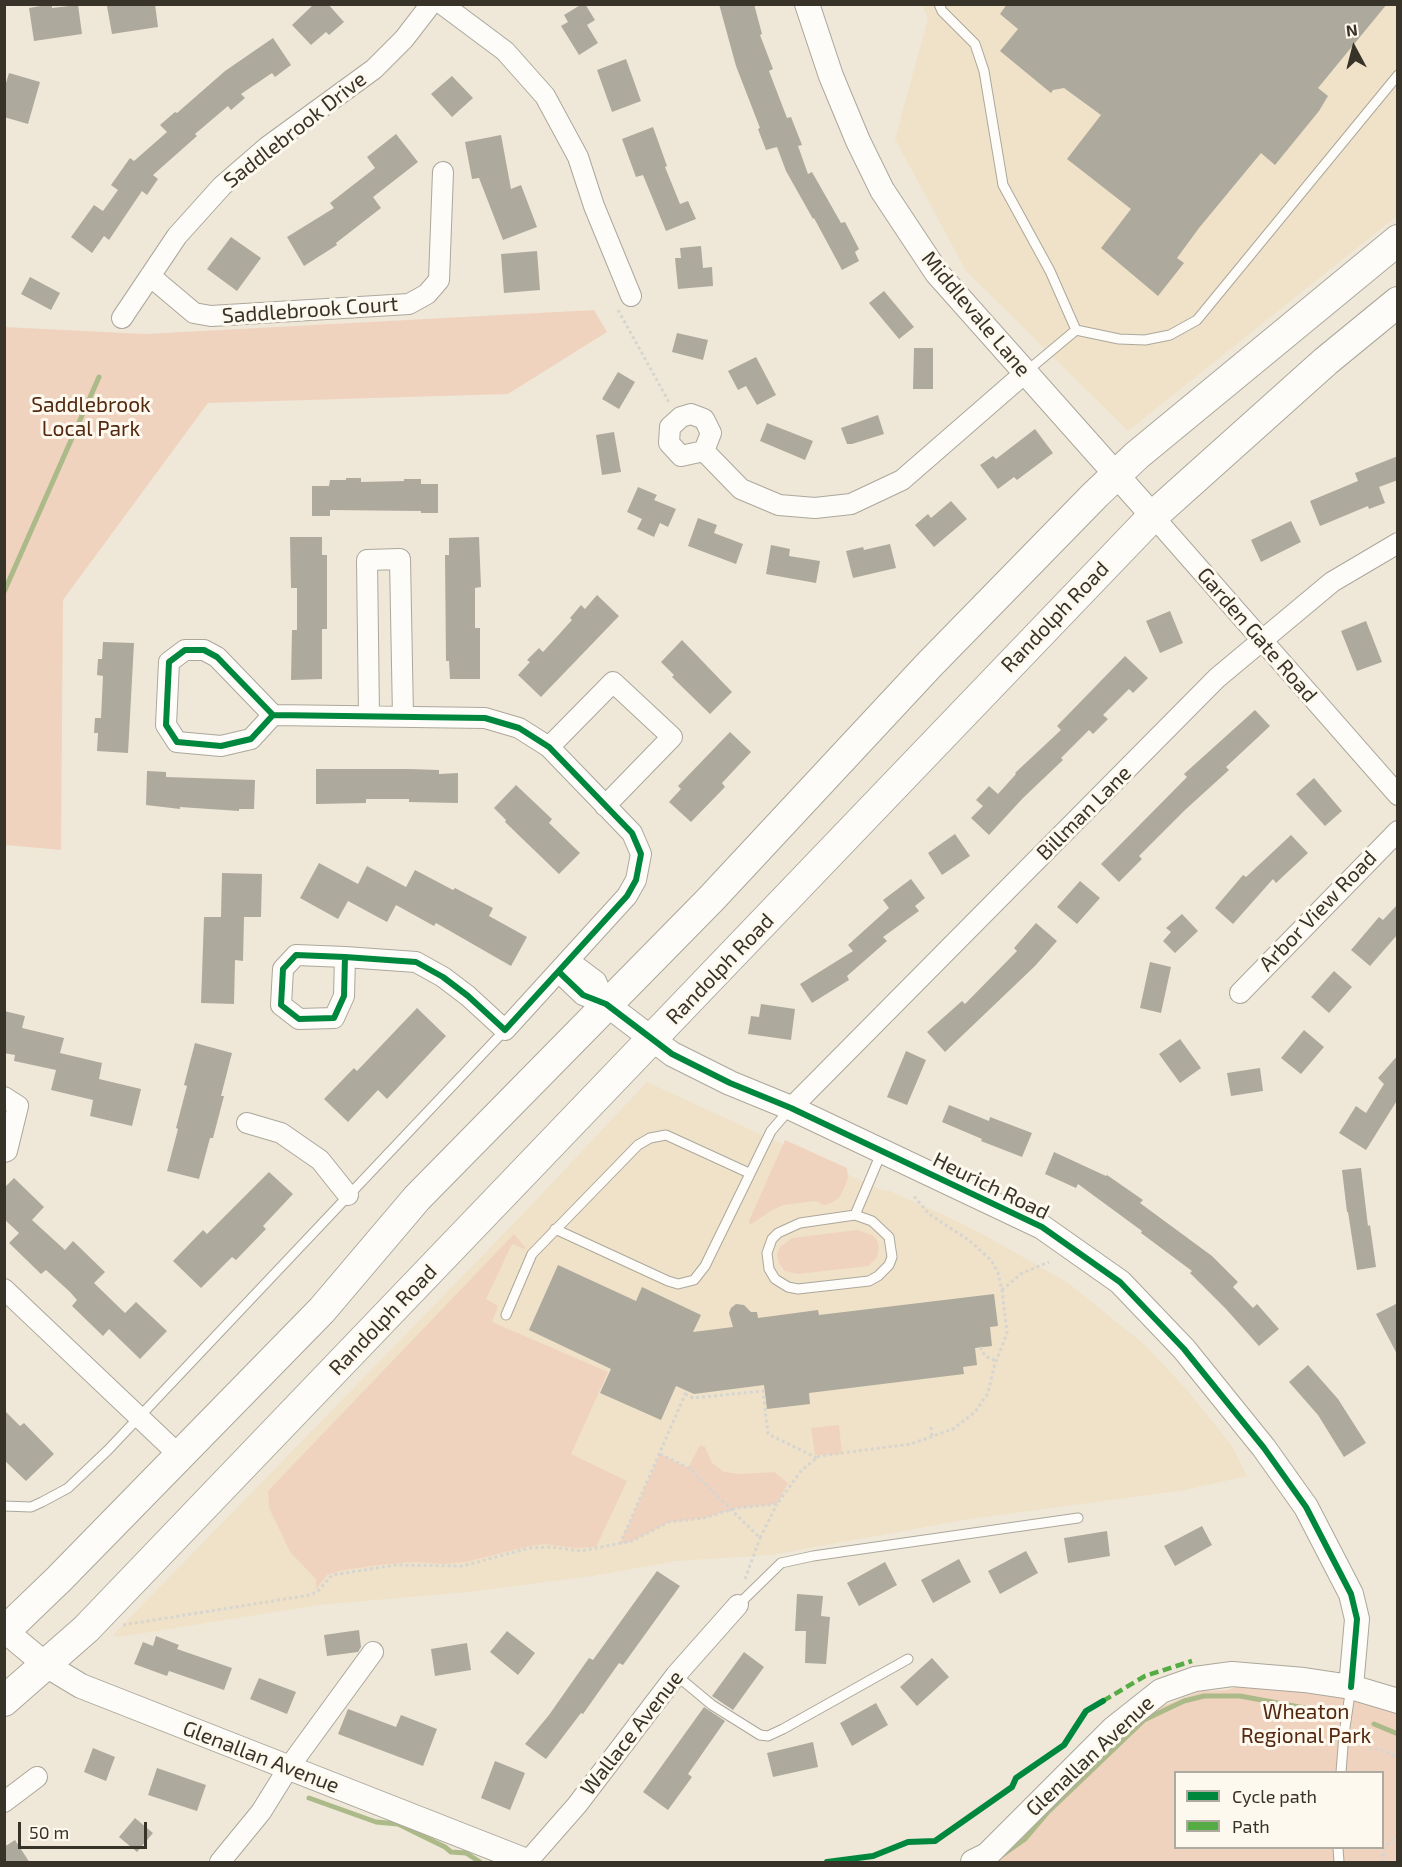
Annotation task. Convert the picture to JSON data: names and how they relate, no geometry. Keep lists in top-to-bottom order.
{
  "streets": {
    "main road": ["Randolph Road"],
    "street": [
      "Saddlebrook Drive",
      "Saddlebrook Court",
      "Middlevale Lane",
      "Garden Gate Road",
      "Billman Lane",
      "Arbor View Road",
      "Heurich Road",
      "Wallace Avenue",
      "Glenallan Avenue"
    ]
  },
  "crossings": [
    ["Saddlebrook Drive", "Saddlebrook Court"],
    ["Middlevale Lane", "Garden Gate Road"],
    ["Randolph Road", "Garden Gate Road"],
    ["Randolph Road", "Heurich Road"],
    ["Randolph Road", "Glenallan Avenue"],
    ["Garden Gate Road", "Billman Lane"],
    ["Billman Lane", "Heurich Road"],
    ["Heurich Road", "Glenallan Avenue"],
    ["Wallace Avenue", "Glenallan Avenue"]
  ],
  "parks": ["Saddlebrook Local Park", "Wheaton Regional Park"],
  "legend": ["Cycle path", "Path"],
  "scale_bar": "50 m",
  "north": "top"
}
